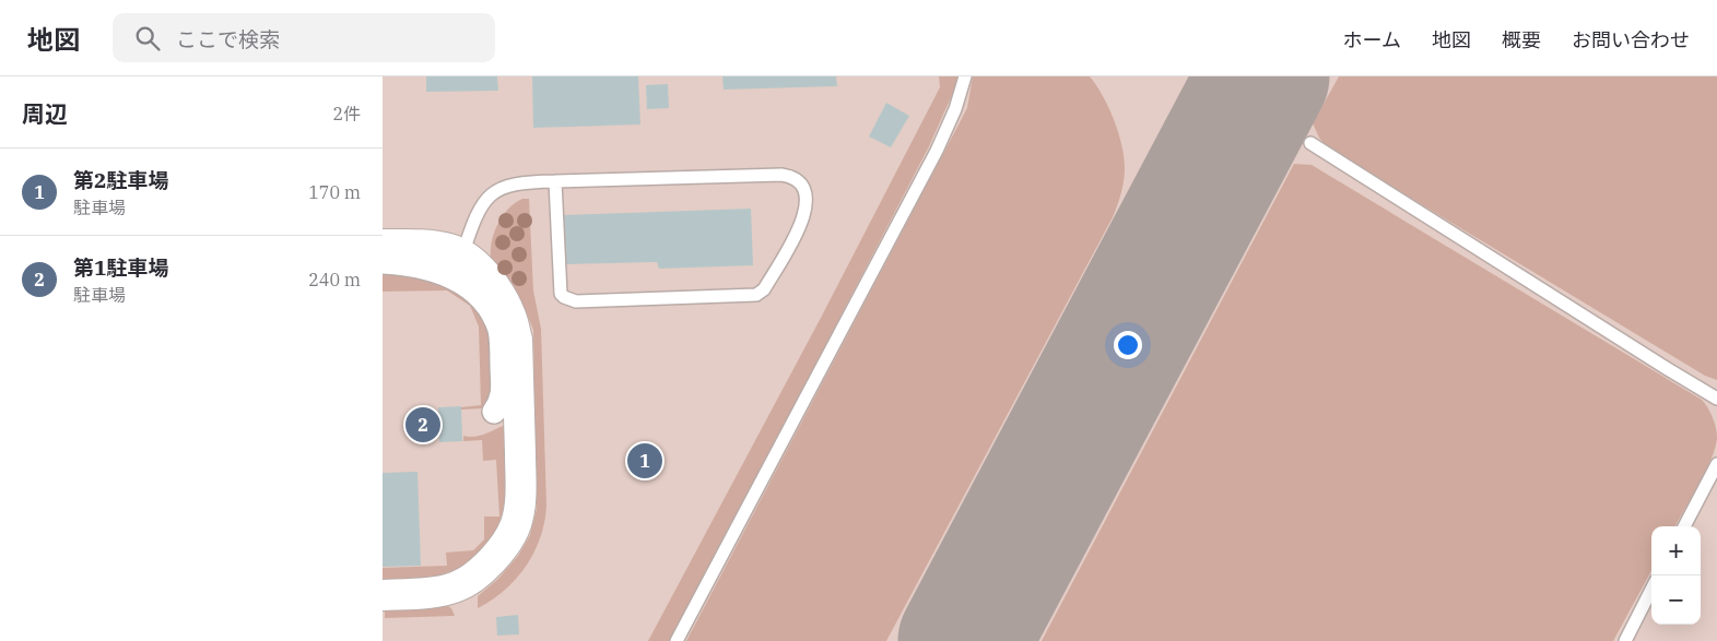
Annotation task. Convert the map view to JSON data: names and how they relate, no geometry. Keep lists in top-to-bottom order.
{
  "page": {
    "header": "地図",
    "search": "ここで検索",
    "nav": [
      "ホーム",
      "地図",
      "概要",
      "お問い合わせ"
    ],
    "heading": ["周辺", "2件"],
    "list": [
      {
        "mark": "1",
        "name": "第2駐車場",
        "note": "駐車場",
        "value": "170 m"
      },
      {
        "mark": "2",
        "name": "第1駐車場",
        "note": "駐車場",
        "value": "240 m"
      }
    ],
    "pins": ["2", "1"],
    "map_buttons": ["+", "−"]
  }
}
